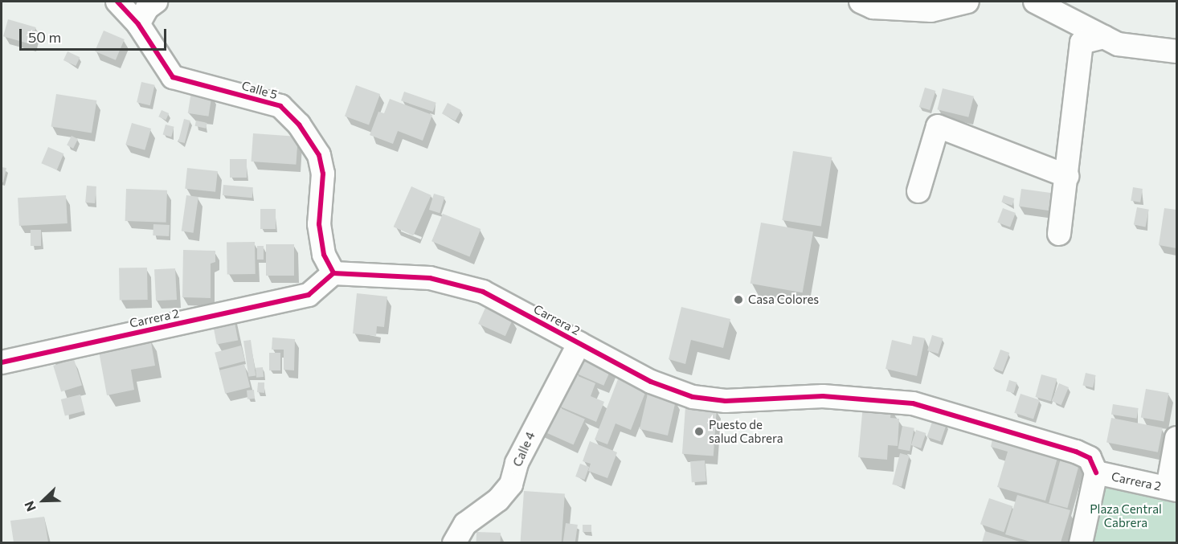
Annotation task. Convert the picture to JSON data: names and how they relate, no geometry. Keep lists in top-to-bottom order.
{
  "streets": {
    "street": ["Calle 5", "Carrera 2", "Calle 4"]
  },
  "crossings": [
    ["Calle 5", "Carrera 2"],
    ["Carrera 2", "Calle 4"]
  ],
  "parks": ["Plaza Central Cabrera"],
  "places": ["Casa Colores", "Puesto de salud Cabrera"],
  "scale_bar": "50 m",
  "north": "bottom left"
}
